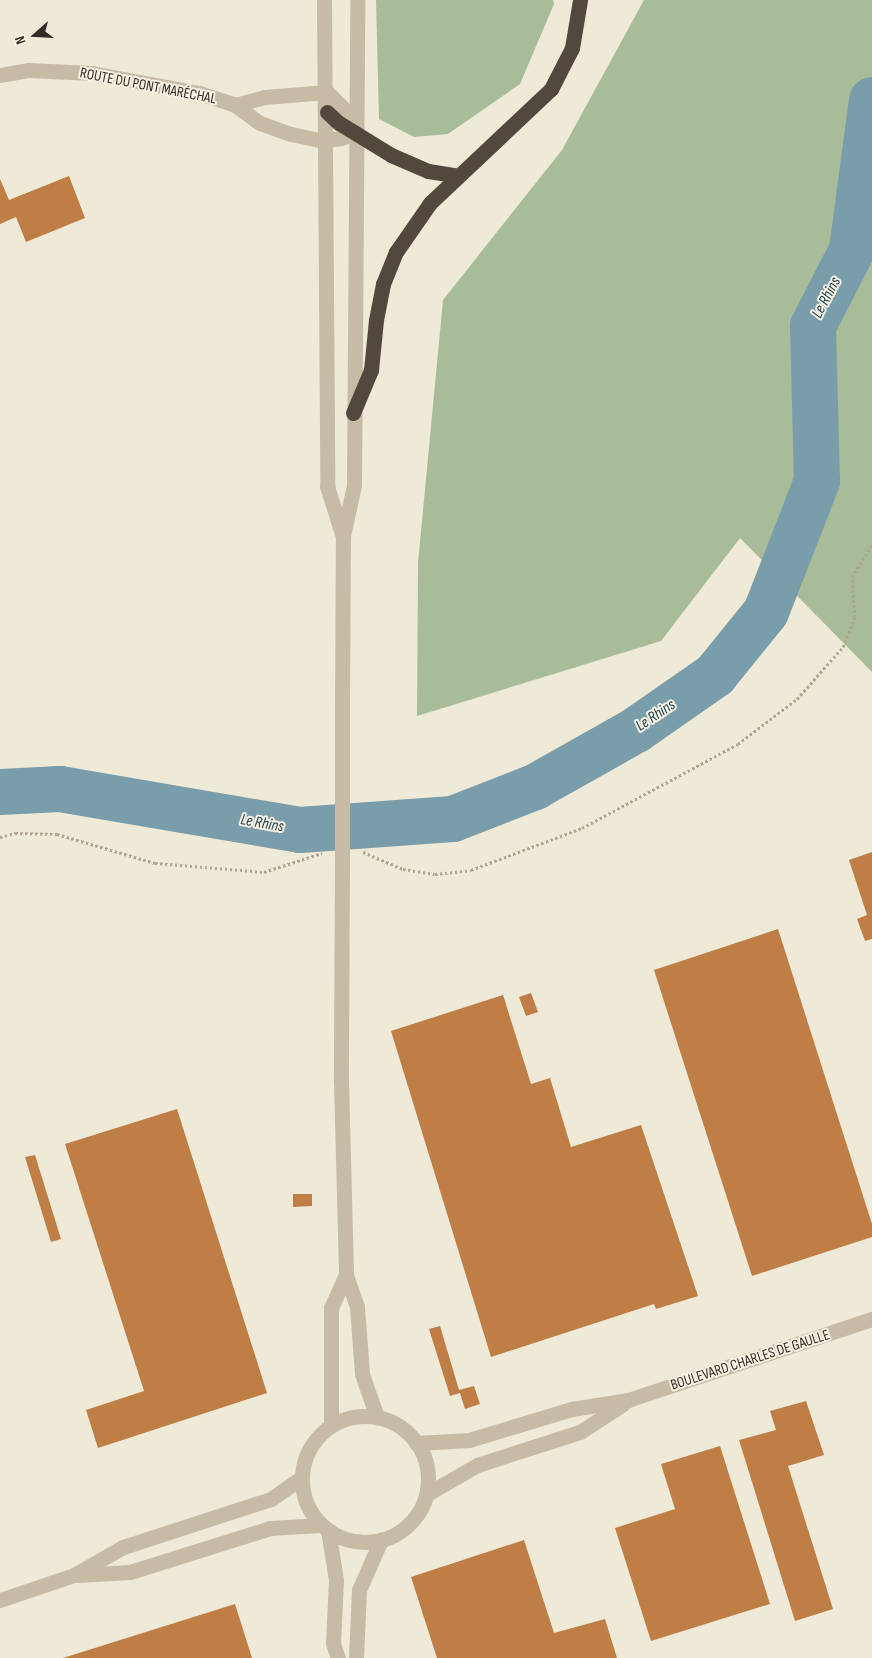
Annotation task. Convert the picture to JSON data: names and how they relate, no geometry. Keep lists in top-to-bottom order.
{
  "streets": {
    "street": ["ROUTE DU PONT MARÉCHAL", "BOULEVARD CHARLES DE GAULLE"]
  },
  "water": ["Le Rhins"],
  "north": "left"
}
